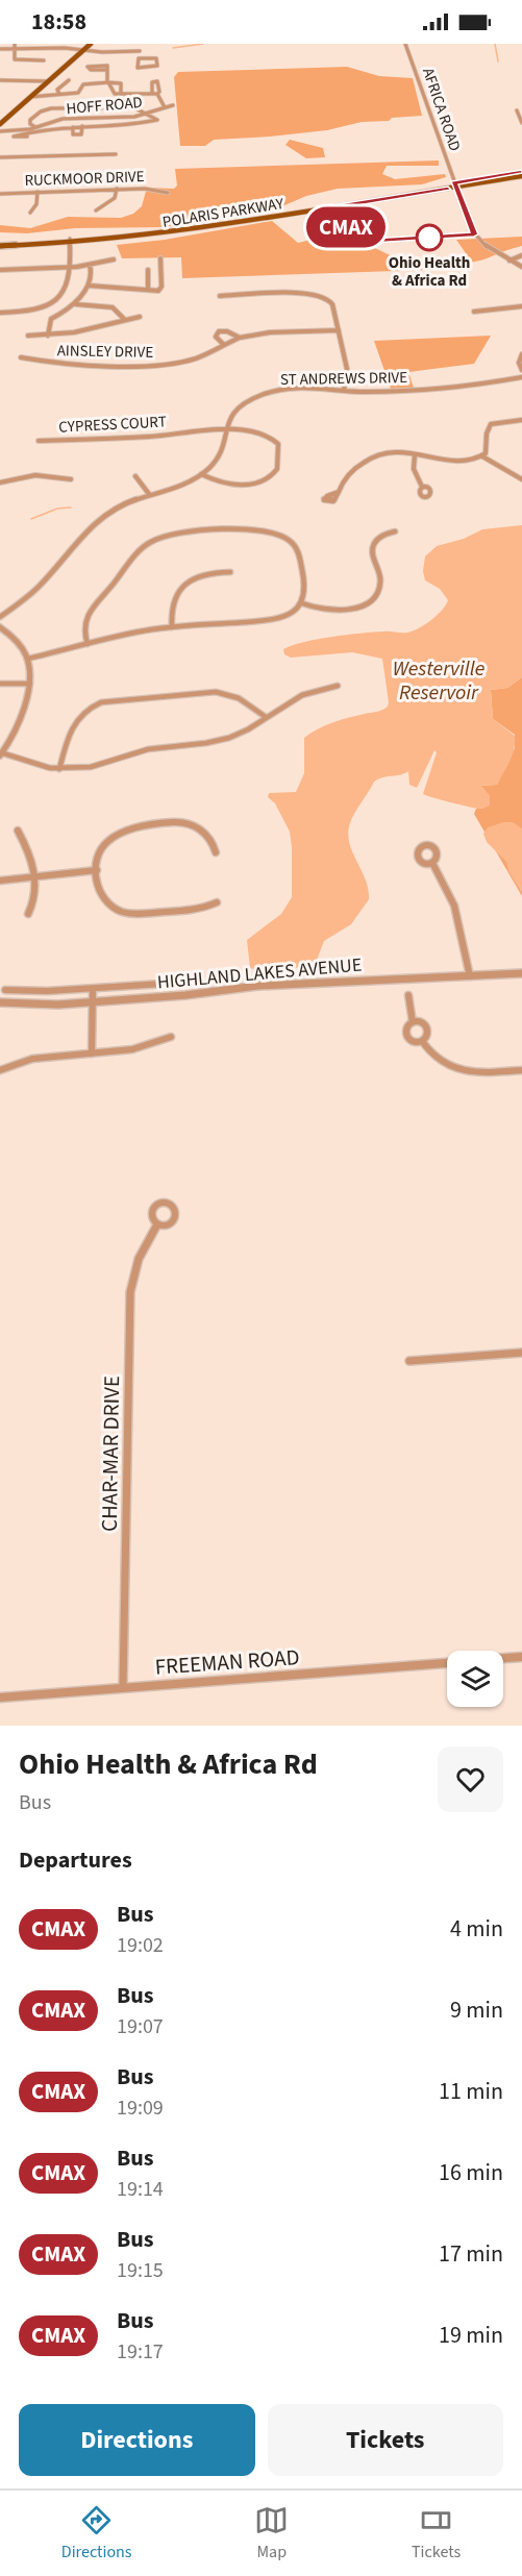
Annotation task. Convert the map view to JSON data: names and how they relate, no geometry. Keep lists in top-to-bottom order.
{
  "streets": {
    "main road": ["POLARIS PARKWAY"],
    "street": [
      "HOFF ROAD",
      "AFRICA ROAD",
      "RUCKMOOR DRIVE",
      "AINSLEY DRIVE",
      "ST ANDREWS DRIVE",
      "CYPRESS COURT",
      "HIGHLAND LAKES AVENUE",
      "CHAR-MAR DRIVE",
      "FREEMAN ROAD"
    ]
  },
  "crossings": [
    ["AFRICA ROAD", "POLARIS PARKWAY"],
    ["ST ANDREWS DRIVE", "CYPRESS COURT"],
    ["CHAR-MAR DRIVE", "FREEMAN ROAD"]
  ],
  "water": ["Westerville Reservoir"],
  "places": ["Ohio Health & Africa Rd"],
  "lines": ["bus line CMAX"],
  "page": {
    "status": "18:58",
    "on_map": "CMAX",
    "heading": [
      ["Ohio Health & Africa Rd", "Bus"],
      "Departures"
    ],
    "list": [
      {
        "mark": "CMAX",
        "name": "Bus",
        "note": "19:02",
        "value": "4 min"
      },
      {
        "mark": "CMAX",
        "name": "Bus",
        "note": "19:07",
        "value": "9 min"
      },
      {
        "mark": "CMAX",
        "name": "Bus",
        "note": "19:09",
        "value": "11 min"
      },
      {
        "mark": "CMAX",
        "name": "Bus",
        "note": "19:14",
        "value": "16 min"
      },
      {
        "mark": "CMAX",
        "name": "Bus",
        "note": "19:15",
        "value": "17 min"
      },
      {
        "mark": "CMAX",
        "name": "Bus",
        "note": "19:17",
        "value": "19 min"
      }
    ],
    "buttons": ["Directions", "Tickets"],
    "tabs": ["Directions", "Map", "Tickets"]
  }
}
